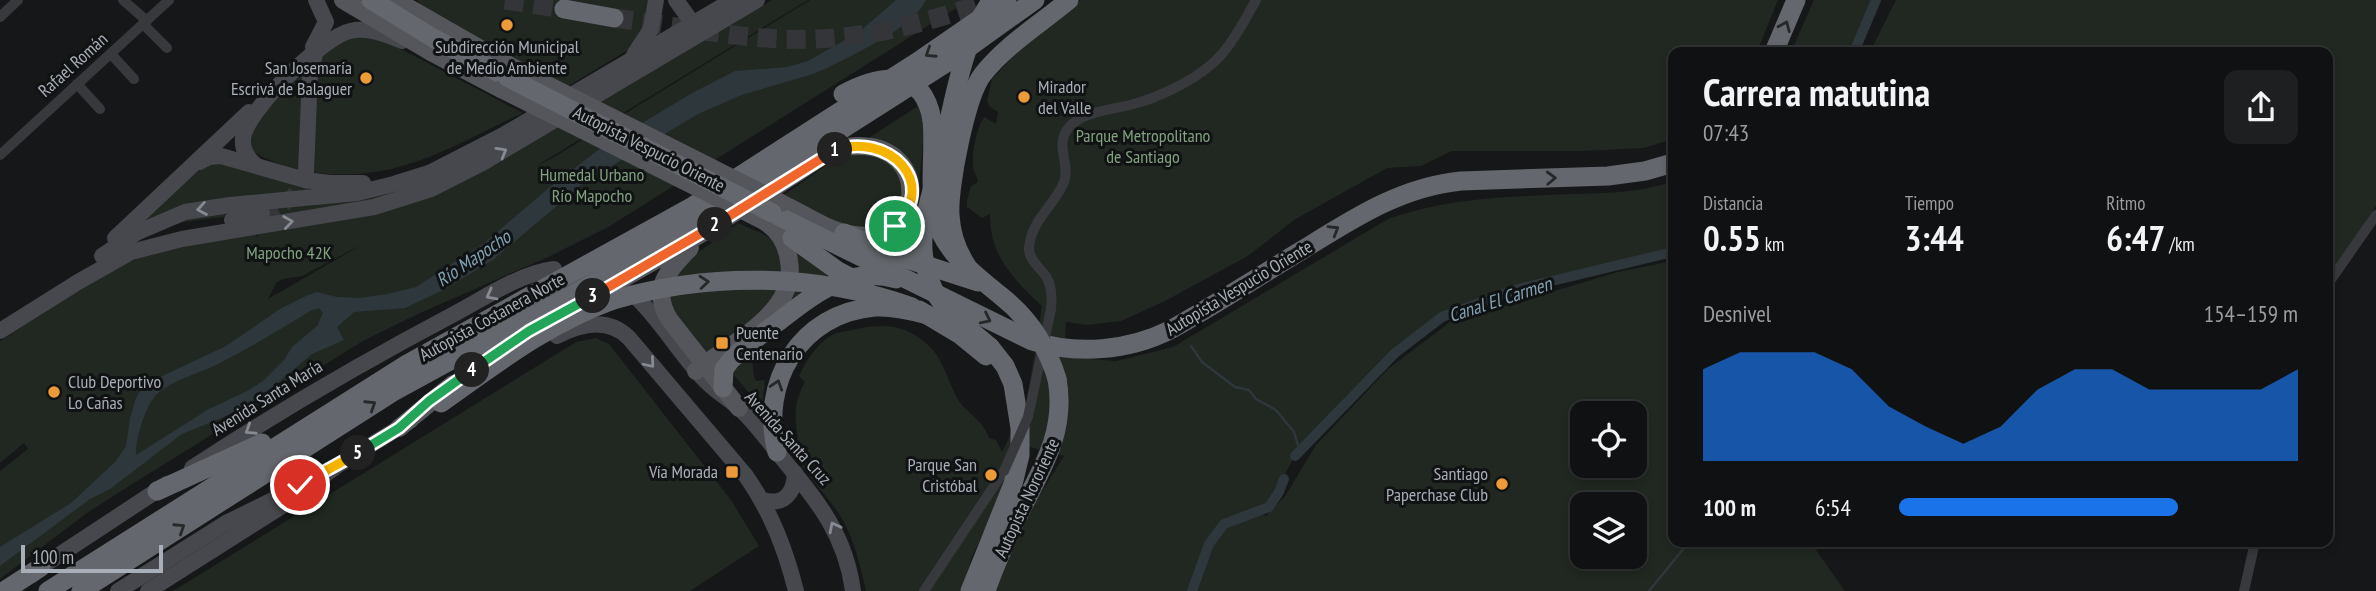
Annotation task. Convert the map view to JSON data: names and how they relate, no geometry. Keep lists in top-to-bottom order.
{
  "streets": {
    "highway": ["Autopista Vespucio Oriente", "Autopista Costanera Norte", "Autopista Nororiente"],
    "main road": ["Avenida Santa María", "Avenida Santa Cruz"],
    "street": ["Rafael Román"]
  },
  "crossings": [
    ["Autopista Costanera Norte", "Avenida Santa María"]
  ],
  "one_way": ["Autopista Vespucio Oriente"],
  "water": ["Río Mapocho", "Canal El Carmen"],
  "parks": ["Parque Metropolitano de Santiago", "Humedal Urbano Río Mapocho", "Mapocho 42K"],
  "places": {
    "other": [
      "Subdirección Municipal de Medio Ambiente",
      "San Josemaría Escrivá de Balaguer",
      "Mirador del Valle",
      "Club Deportivo Lo Cañas",
      "Parque San Cristóbal",
      "Santiago Paperchase Club"
    ],
    "transit": ["Puente Centenario", "Vía Morada"]
  },
  "scale_bar": "100 m",
  "page": {
    "heading": ["Carrera matutina", "07:43"],
    "pins": [
      "1",
      "2",
      "3",
      "4",
      "5"
    ],
    "stats": [
      ["Distancia", "0.55 km"],
      ["Tiempo", "3:44"],
      ["Ritmo", "6:47 /km"]
    ],
    "chart": ["Desnivel", "154–159 m"],
    "list": [
      {
        "name": "100 m",
        "note": "6:54"
      }
    ],
    "scale": "100 m"
  }
}
